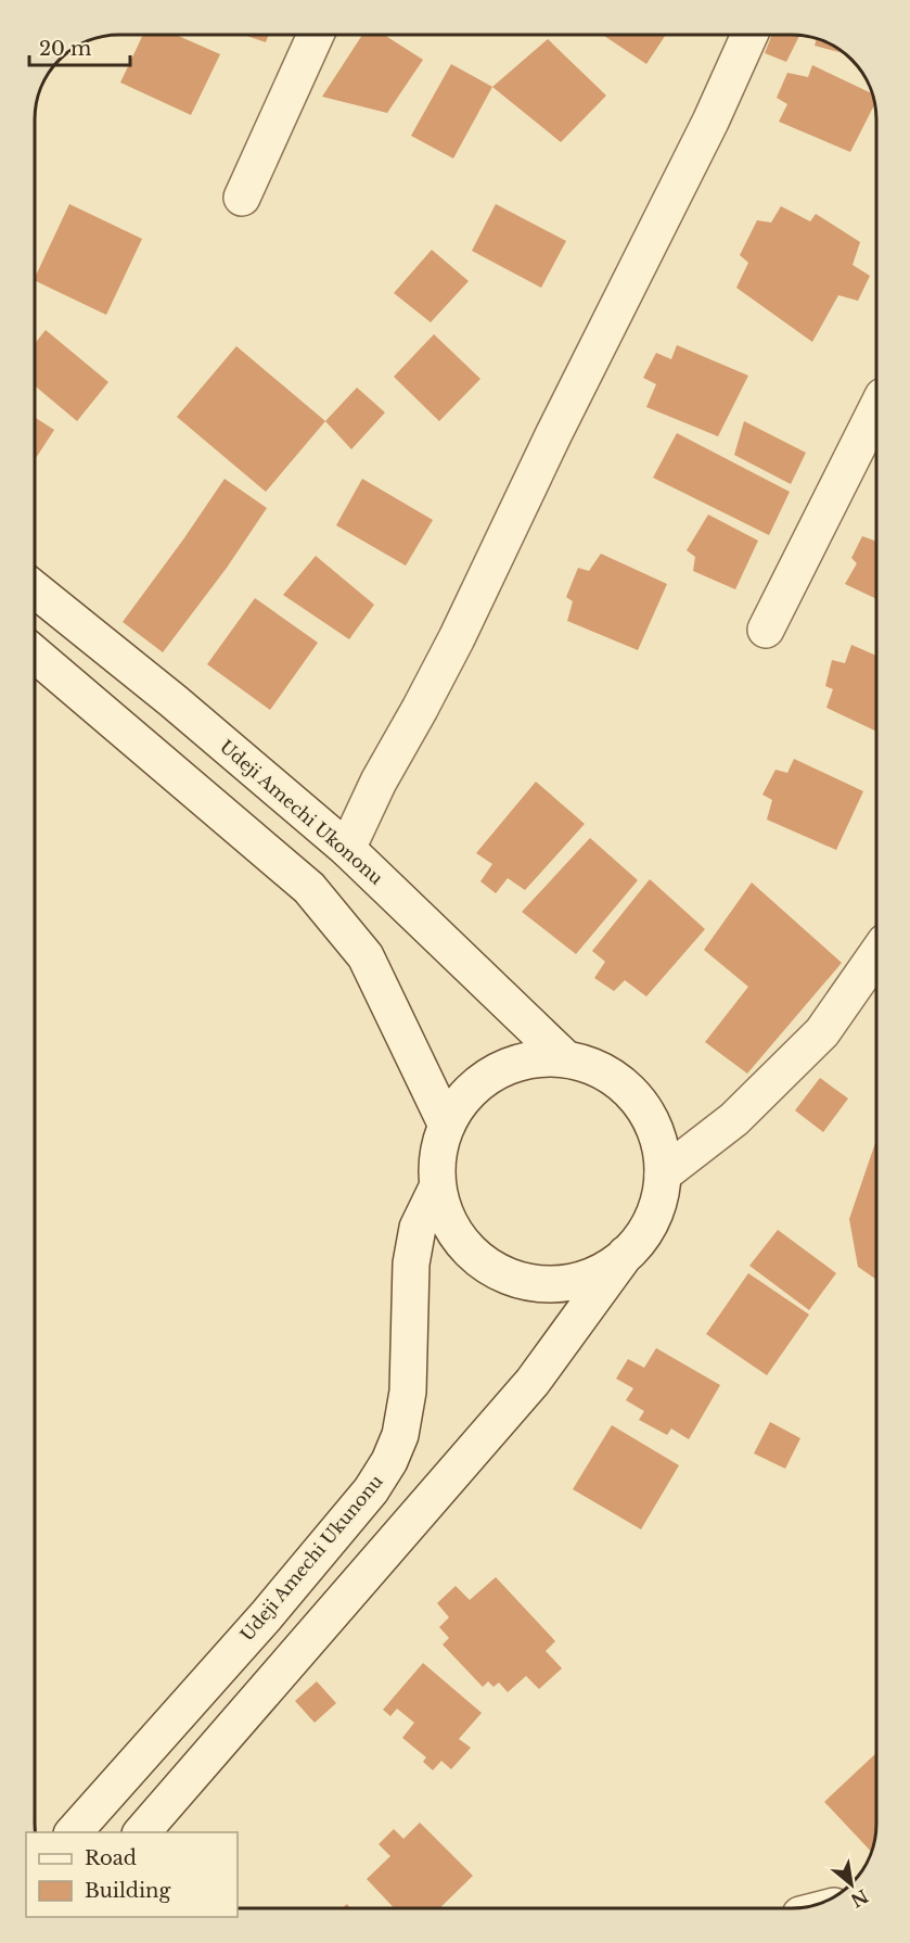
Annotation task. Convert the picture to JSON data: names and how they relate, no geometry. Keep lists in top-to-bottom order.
{
  "streets": {
    "main road": ["Udeji Amechi Ukononu", "Udeji Amechi Ukunonu"]
  },
  "crossings": [
    ["Udeji Amechi Ukononu", "Udeji Amechi Ukunonu"]
  ],
  "legend": ["Road", "Building"],
  "scale_bar": "20 m",
  "north": "bottom right"
}
